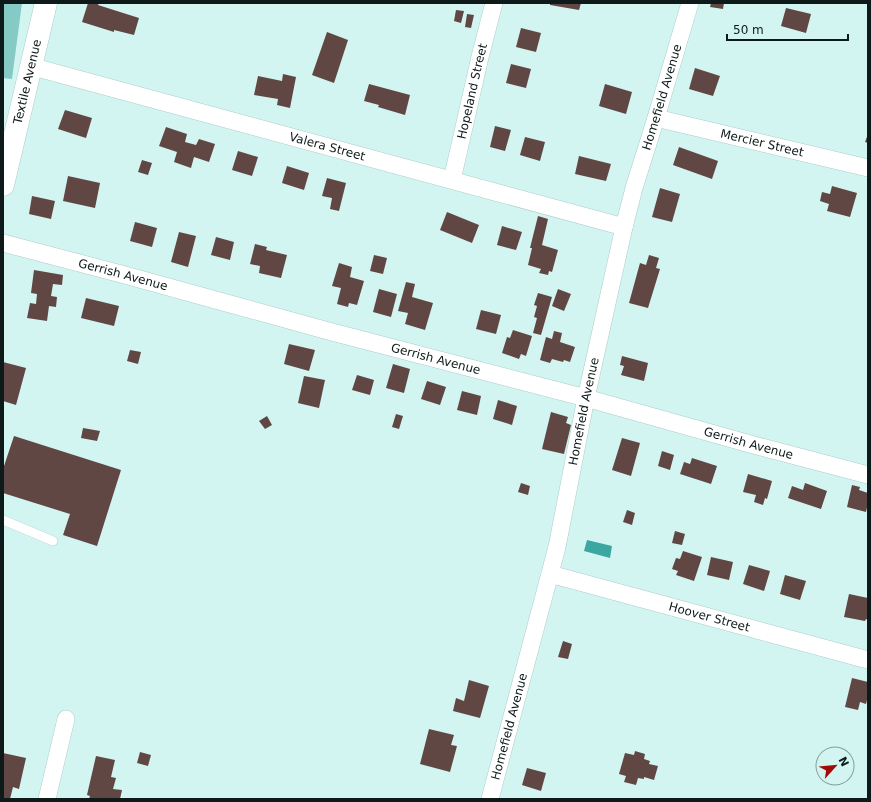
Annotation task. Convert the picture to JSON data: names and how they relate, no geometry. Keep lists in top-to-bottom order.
{
  "streets": {
    "main road": ["Textile Avenue"],
    "street": [
      "Hopeland Street",
      "Homefield Avenue",
      "Mercier Street",
      "Valera Street",
      "Gerrish Avenue",
      "Hoover Street"
    ]
  },
  "crossings": [
    ["Textile Avenue", "Valera Street"],
    ["Hopeland Street", "Valera Street"],
    ["Homefield Avenue", "Mercier Street"],
    ["Homefield Avenue", "Valera Street"],
    ["Homefield Avenue", "Gerrish Avenue"],
    ["Homefield Avenue", "Hoover Street"]
  ],
  "scale_bar": "50 m",
  "north": "top right"
}
